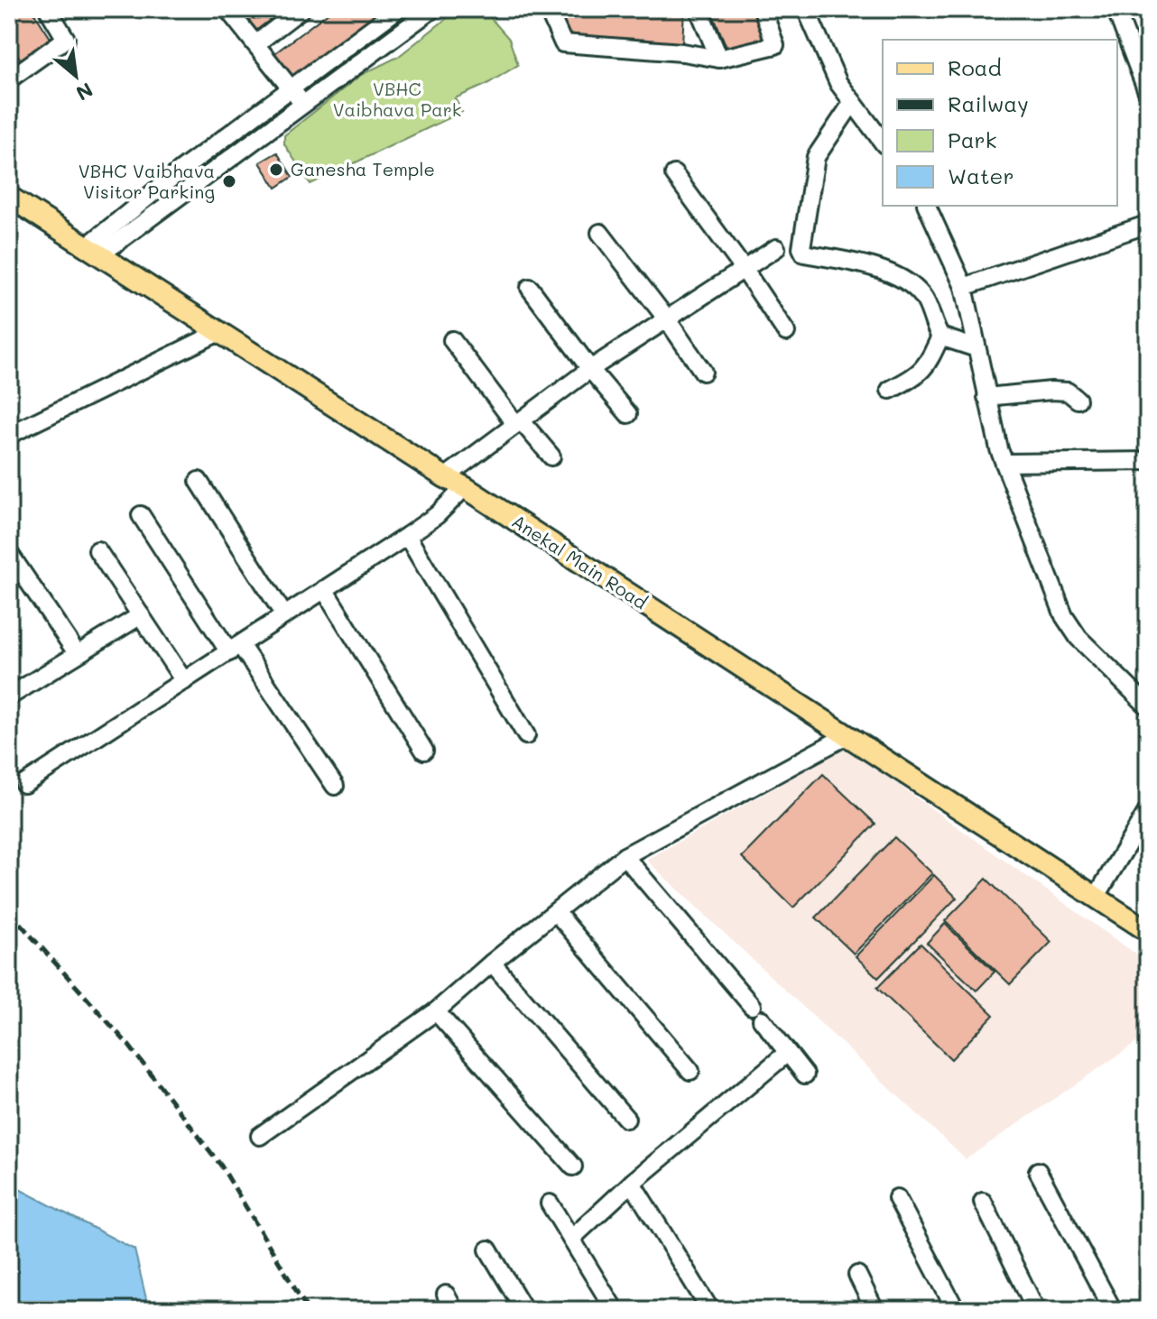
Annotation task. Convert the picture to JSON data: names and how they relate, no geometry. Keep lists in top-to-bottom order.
{
  "streets": {
    "main road": ["Anekal Main Road"]
  },
  "parks": ["VBHC Vaibhava Park"],
  "places": ["Ganesha Temple", "VBHC Vaibhava Visitor Parking"],
  "legend": [
    "Road",
    "Railway",
    "Park",
    "Water"
  ],
  "north": "bottom right"
}
